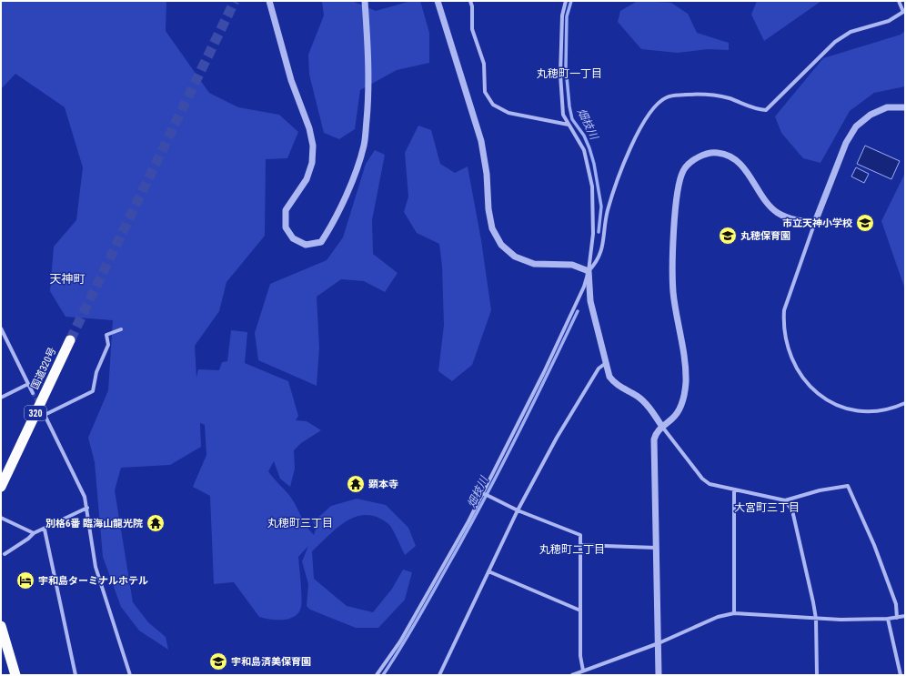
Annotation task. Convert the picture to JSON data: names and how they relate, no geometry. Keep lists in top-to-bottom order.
{
  "streets": {
    "highway": ["国道320号", "320"]
  },
  "districts": [
    "丸穂町一丁目",
    "天神町",
    "大宮町三丁目",
    "丸穂町三丁目",
    "丸穂町二丁目"
  ],
  "water": ["畑枝川"],
  "places": {
    "school or university": ["市立天神小学校", "丸穂保育園", "宇和島済美保育園"],
    "temple": ["顕本寺", "別格6番 臨海山龍光院"],
    "hotel": ["宇和島ターミナルホテル"]
  }
}
